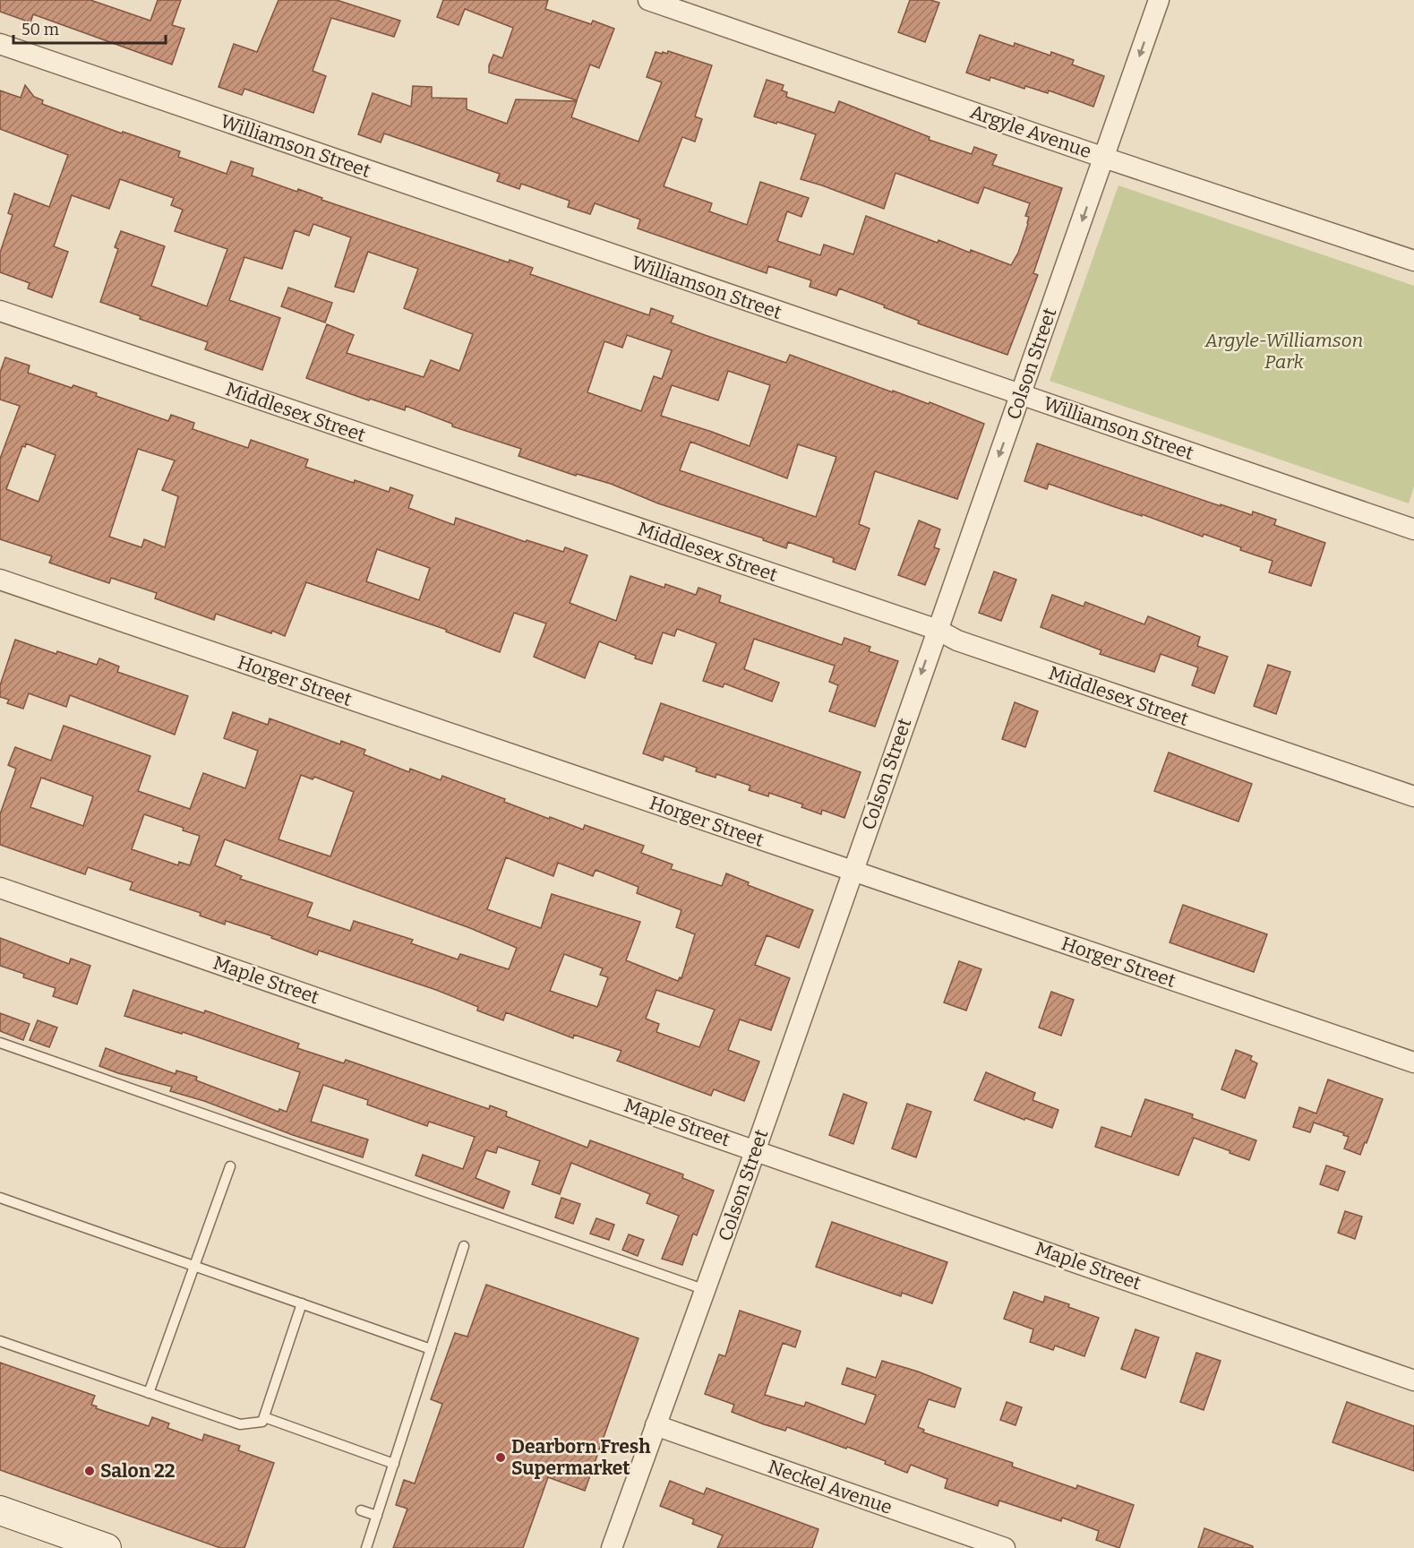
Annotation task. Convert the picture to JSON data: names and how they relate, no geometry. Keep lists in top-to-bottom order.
{
  "streets": {
    "street": [
      "Argyle Avenue",
      "Williamson Street",
      "Colson Street",
      "Middlesex Street",
      "Horger Street",
      "Maple Street",
      "Neckel Avenue"
    ]
  },
  "crossings": [
    ["Argyle Avenue", "Colson Street"],
    ["Williamson Street", "Colson Street"],
    ["Colson Street", "Middlesex Street"],
    ["Colson Street", "Horger Street"],
    ["Colson Street", "Maple Street"],
    ["Colson Street", "Neckel Avenue"]
  ],
  "one_way": ["Colson Street"],
  "parks": ["Argyle-Williamson Park"],
  "places": ["Dearborn Fresh Supermarket", "Salon 22"],
  "scale_bar": "50 m"
}
